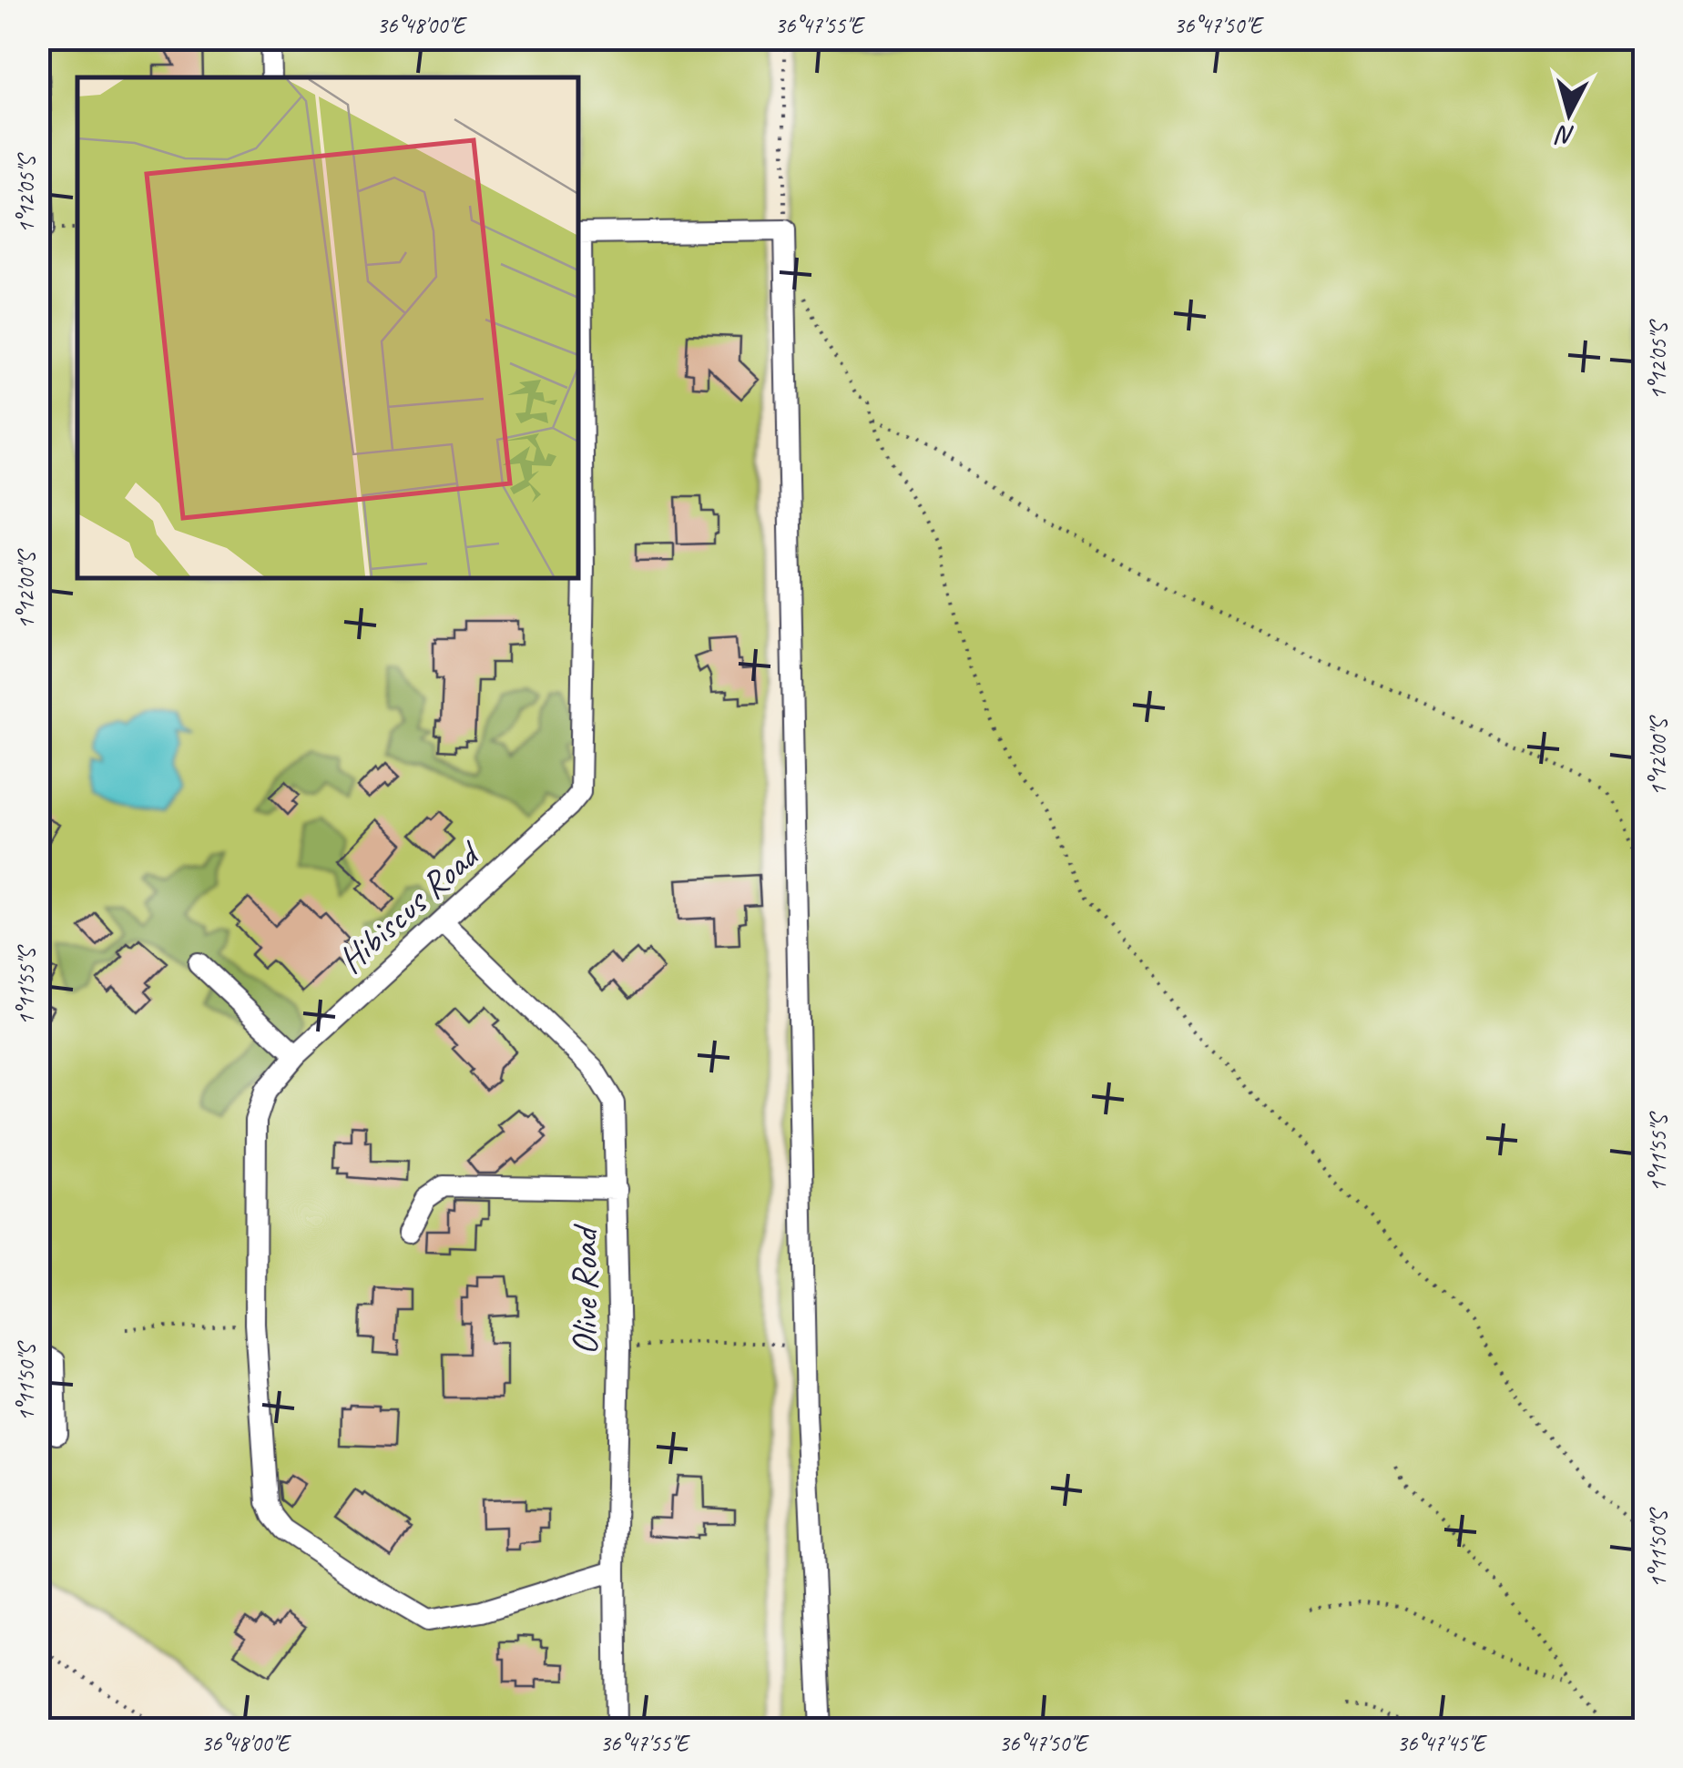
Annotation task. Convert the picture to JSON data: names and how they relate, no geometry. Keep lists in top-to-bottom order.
{
  "streets": {
    "street": ["Hibiscus Road", "Olive Road"]
  },
  "crossings": [
    ["Hibiscus Road", "Olive Road"]
  ],
  "north": "bottom",
  "coordinates": [
    "36°48'00\"E",
    "36°47'55\"E",
    "36°47'50\"E",
    "1°12'05\"S",
    "1°12'00\"S",
    "1°11'55\"S",
    "1°11'50\"S",
    "36°47'45\"E"
  ]
}
